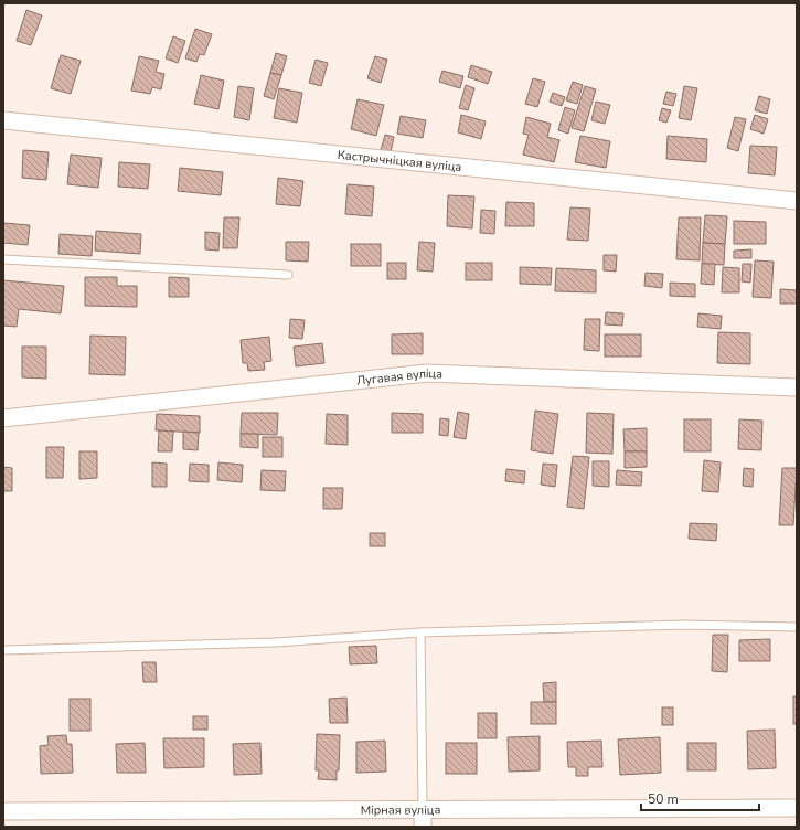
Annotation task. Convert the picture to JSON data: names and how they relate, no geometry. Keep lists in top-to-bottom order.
{
  "streets": {
    "street": ["Кастрычніцкая вуліца", "Лугавая вуліца", "Мірная вуліца"]
  },
  "scale_bar": "50 m"
}
